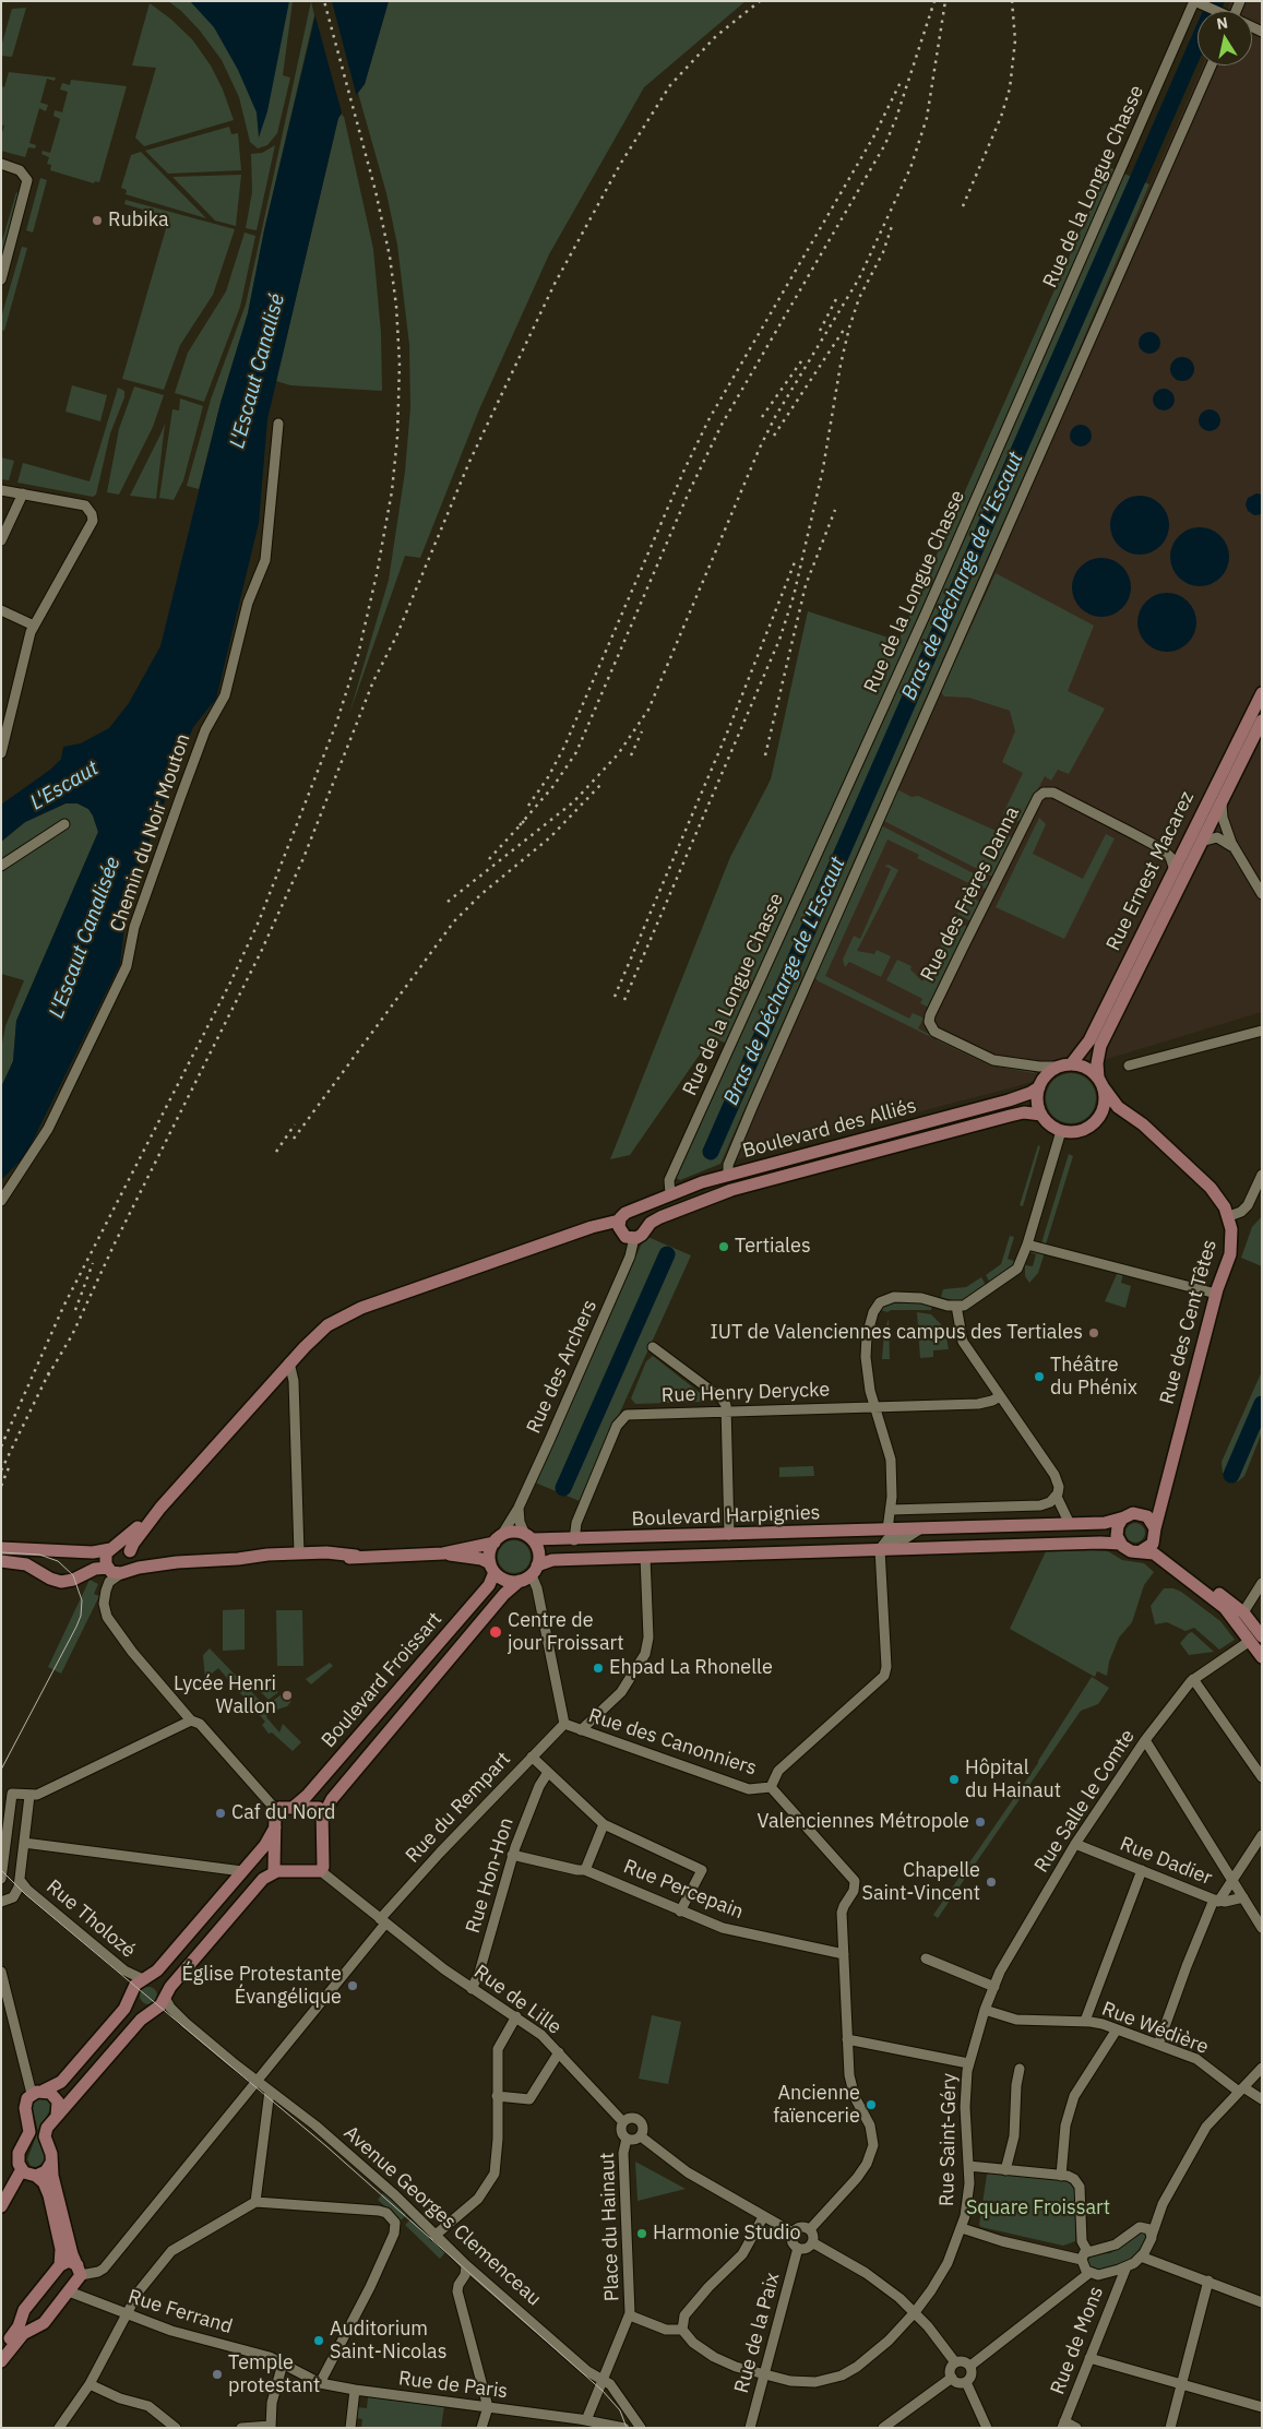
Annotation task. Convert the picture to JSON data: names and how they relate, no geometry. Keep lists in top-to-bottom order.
{
  "streets": {
    "main road": [
      "Rue Ernest Macarez",
      "Boulevard des Alliés",
      "Rue des Cent Têtes",
      "Boulevard Harpignies",
      "Boulevard Froissart"
    ],
    "street": [
      "Rue de la Longue Chasse",
      "Chemin du Noir Mouton",
      "Rue des Frères Danna",
      "Rue des Archers",
      "Rue Henry Derycke",
      "Rue des Canonniers",
      "Rue Salle le Comte",
      "Rue du Rempart",
      "Rue Dadier",
      "Rue Hon-Hon",
      "Rue Percepain",
      "Rue Tholozé",
      "Rue de Lille",
      "Rue Wédière",
      "Rue Saint-Géry",
      "Avenue Georges Clemenceau",
      "Place du Hainaut",
      "Rue Ferrand",
      "Rue de la Paix",
      "Rue de Mons",
      "Rue de Paris"
    ]
  },
  "crossings": [
    ["Rue de la Longue Chasse", "Boulevard des Alliés"],
    ["Rue Ernest Macarez", "Rue des Frères Danna"],
    ["Rue Ernest Macarez", "Boulevard des Alliés"],
    ["Rue des Frères Danna", "Boulevard des Alliés"],
    ["Boulevard des Alliés", "Rue des Archers"],
    ["Rue des Cent Têtes", "Boulevard Harpignies"],
    ["Rue des Archers", "Boulevard Harpignies"],
    ["Rue des Archers", "Boulevard Froissart"],
    ["Rue Henry Derycke", "Boulevard Harpignies"],
    ["Boulevard Harpignies", "Boulevard Froissart"],
    ["Rue des Canonniers", "Rue du Rempart"],
    ["Rue Salle le Comte", "Rue Dadier"],
    ["Rue Salle le Comte", "Rue Wédière"],
    ["Rue Salle le Comte", "Rue Saint-Géry"],
    ["Rue du Rempart", "Rue de Lille"],
    ["Rue du Rempart", "Avenue Georges Clemenceau"],
    ["Rue Hon-Hon", "Rue Percepain"],
    ["Rue Hon-Hon", "Rue de Lille"],
    ["Rue de Lille", "Place du Hainaut"],
    ["Rue Wédière", "Rue Saint-Géry"],
    ["Rue Saint-Géry", "Rue de la Paix"],
    ["Rue Ferrand", "Rue de Paris"]
  ],
  "water": [
    "L'Escaut Canalisé",
    "Bras de Décharge de L'Escaut",
    "L'Escaut",
    "L'Escaut Canalisée"
  ],
  "parks": ["Square Froissart"],
  "places": [
    "Rubika",
    "Tertiales",
    "IUT de Valenciennes campus des Tertiales",
    "Théâtre du Phénix",
    "Centre de jour Froissart",
    "Ehpad La Rhonelle",
    "Lycée Henri Wallon",
    "Hôpital du Hainaut",
    "Caf du Nord",
    "Valenciennes Métropole",
    "Chapelle Saint-Vincent",
    "Église Protestante Évangélique",
    "Ancienne faïencerie",
    "Harmonie Studio",
    "Auditorium Saint-Nicolas",
    "Temple protestant"
  ],
  "north": "top"
}
